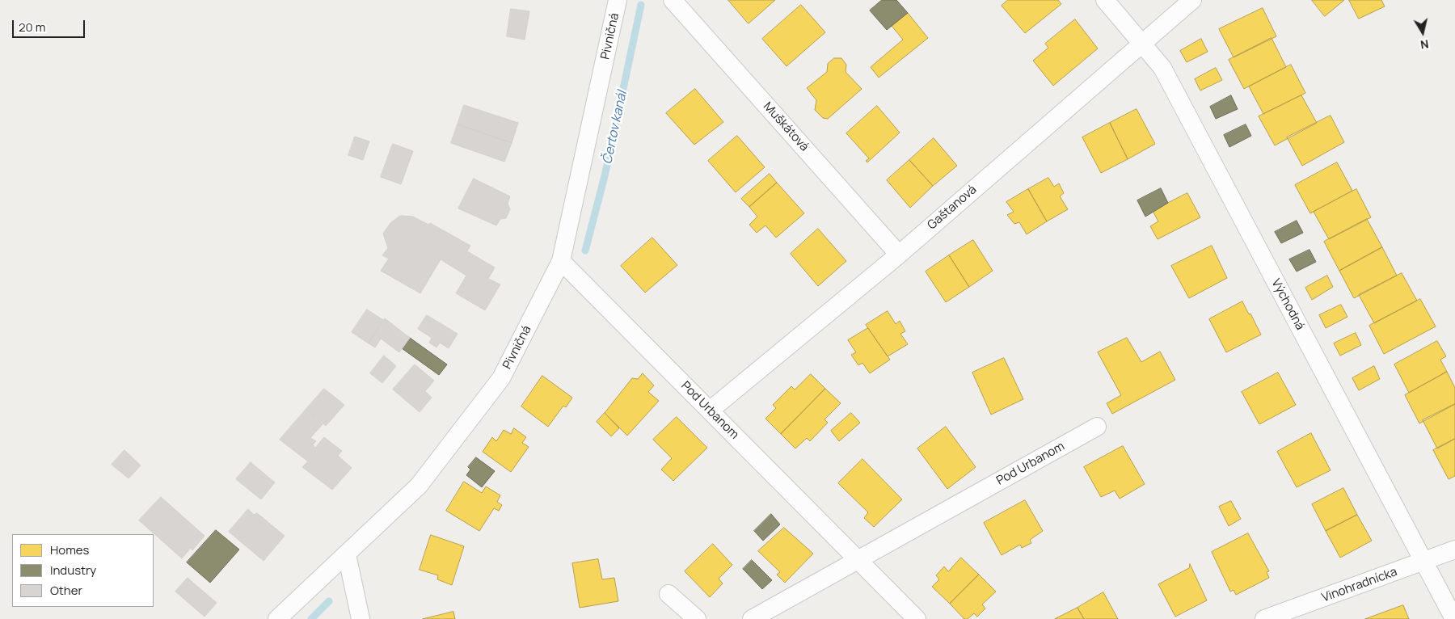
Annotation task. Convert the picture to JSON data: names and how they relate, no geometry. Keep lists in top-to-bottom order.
{
  "streets": {
    "street": [
      "Pivničná",
      "Muškátová",
      "Gaštanová",
      "Východná",
      "Pod Urbanom",
      "Vinohradnícka"
    ]
  },
  "crossings": [
    ["Pivničná", "Pod Urbanom"],
    ["Muškátová", "Gaštanová"],
    ["Gaštanová", "Východná"],
    ["Gaštanová", "Pod Urbanom"],
    ["Východná", "Vinohradnícka"]
  ],
  "water": ["Čertov kanál"],
  "legend": ["Homes", "Industry", "Other"],
  "scale_bar": "20 m",
  "north": "bottom"
}
